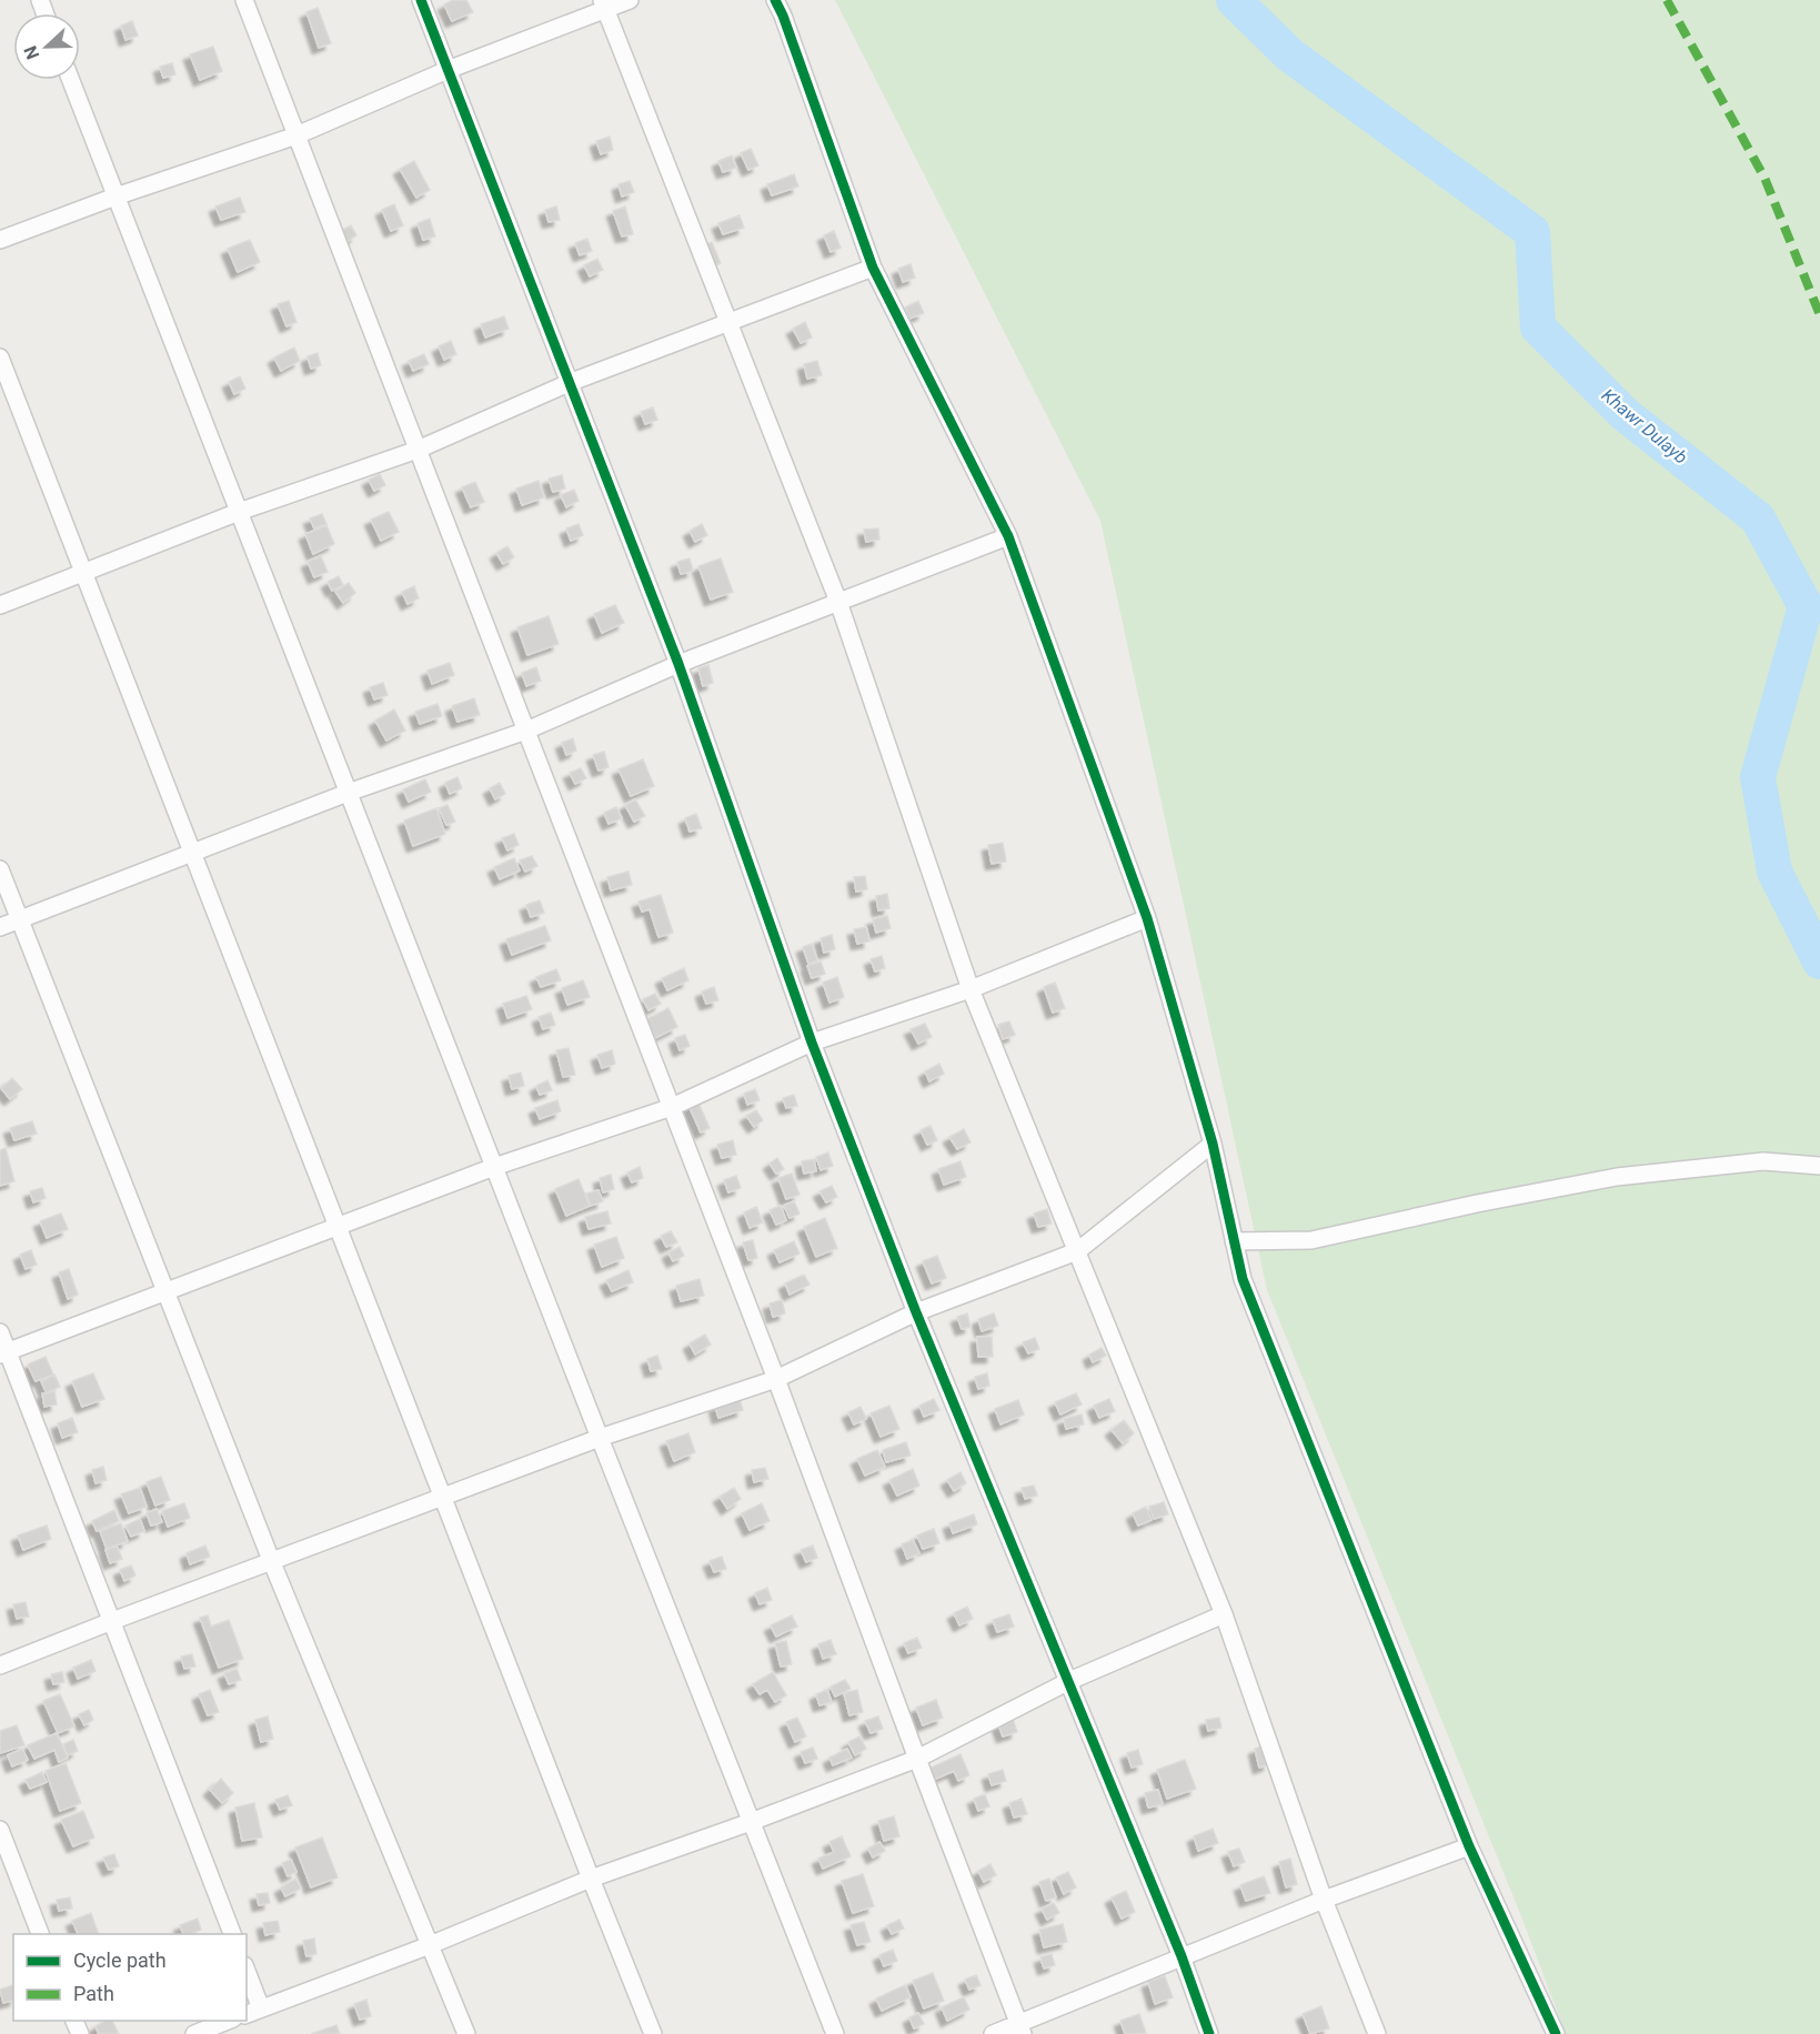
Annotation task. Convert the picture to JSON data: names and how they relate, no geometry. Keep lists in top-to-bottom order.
{
  "water": ["Khawr Dulayb"],
  "legend": ["Cycle path", "Path"],
  "north": "left"
}
